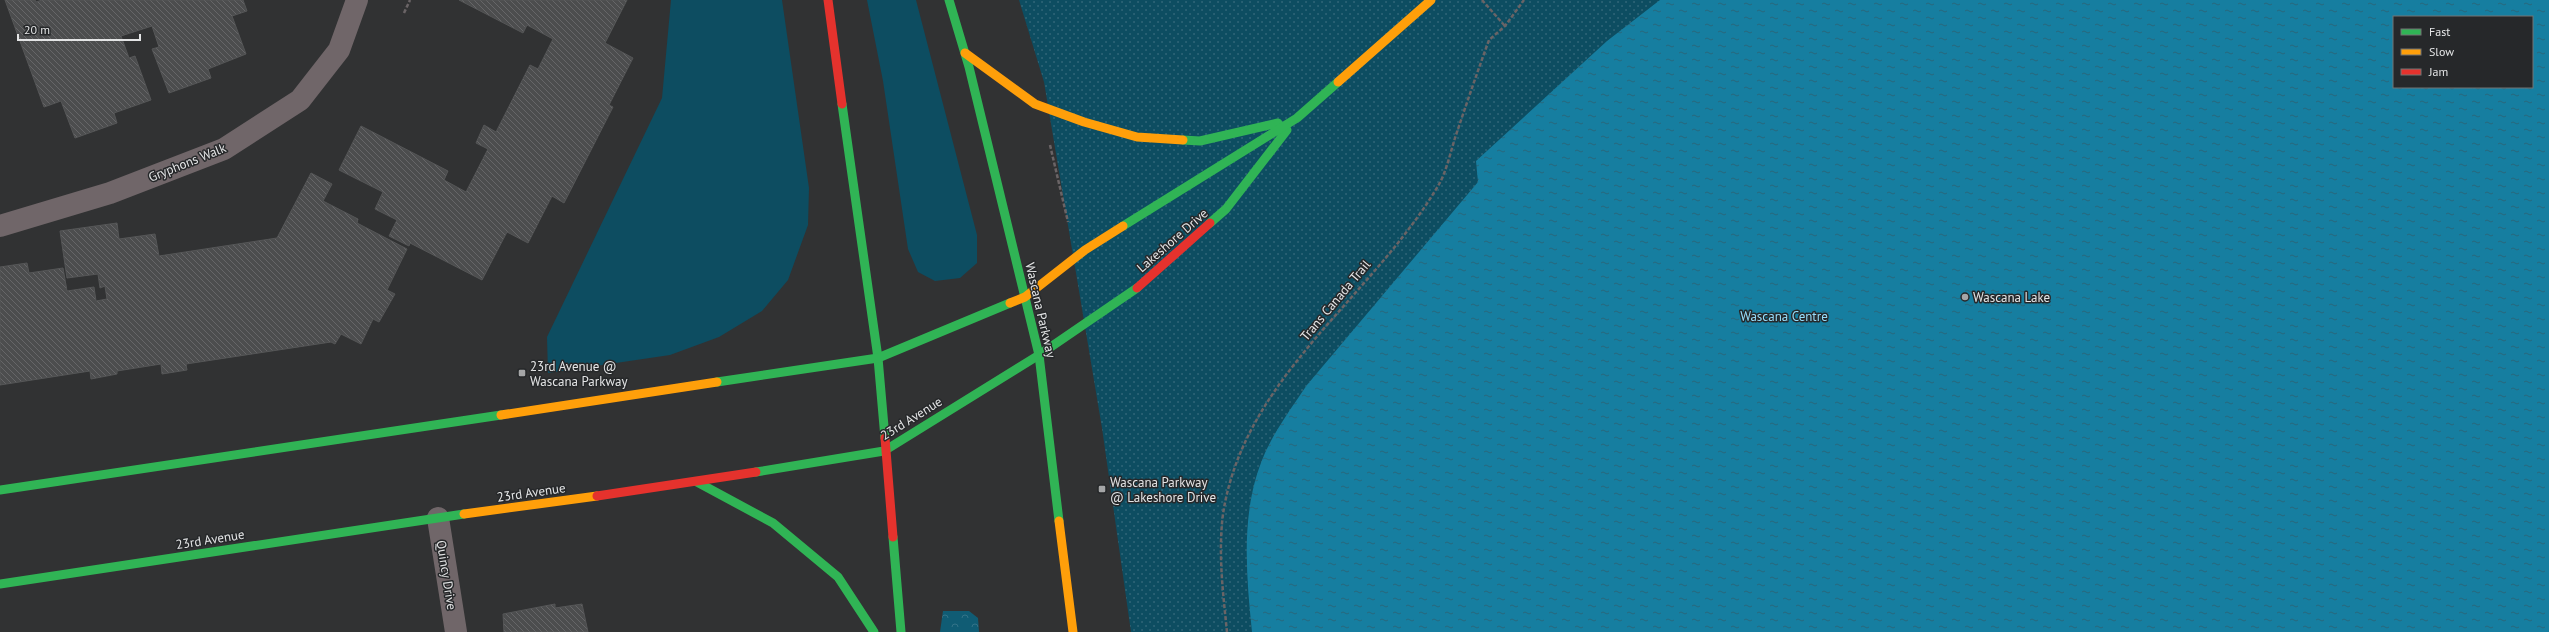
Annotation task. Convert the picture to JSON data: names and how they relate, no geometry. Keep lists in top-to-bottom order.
{
  "streets": {
    "main road": ["Lakeshore Drive", "Wascana Parkway", "23rd Avenue"],
    "street": ["Gryphons Walk", "Quincy Drive"],
    "path": ["Trans Canada Trail"]
  },
  "crossings": [
    ["Lakeshore Drive", "Wascana Parkway"],
    ["Lakeshore Drive", "23rd Avenue"],
    ["Wascana Parkway", "23rd Avenue"],
    ["23rd Avenue", "Quincy Drive"]
  ],
  "parks": ["Wascana Centre"],
  "places": {
    "other": ["Wascana Lake"],
    "transit": ["23rd Avenue @ Wascana Parkway", "Wascana Parkway @ Lakeshore Drive"]
  },
  "legend": ["Fast", "Slow", "Jam"],
  "scale_bar": "20 m"
}
